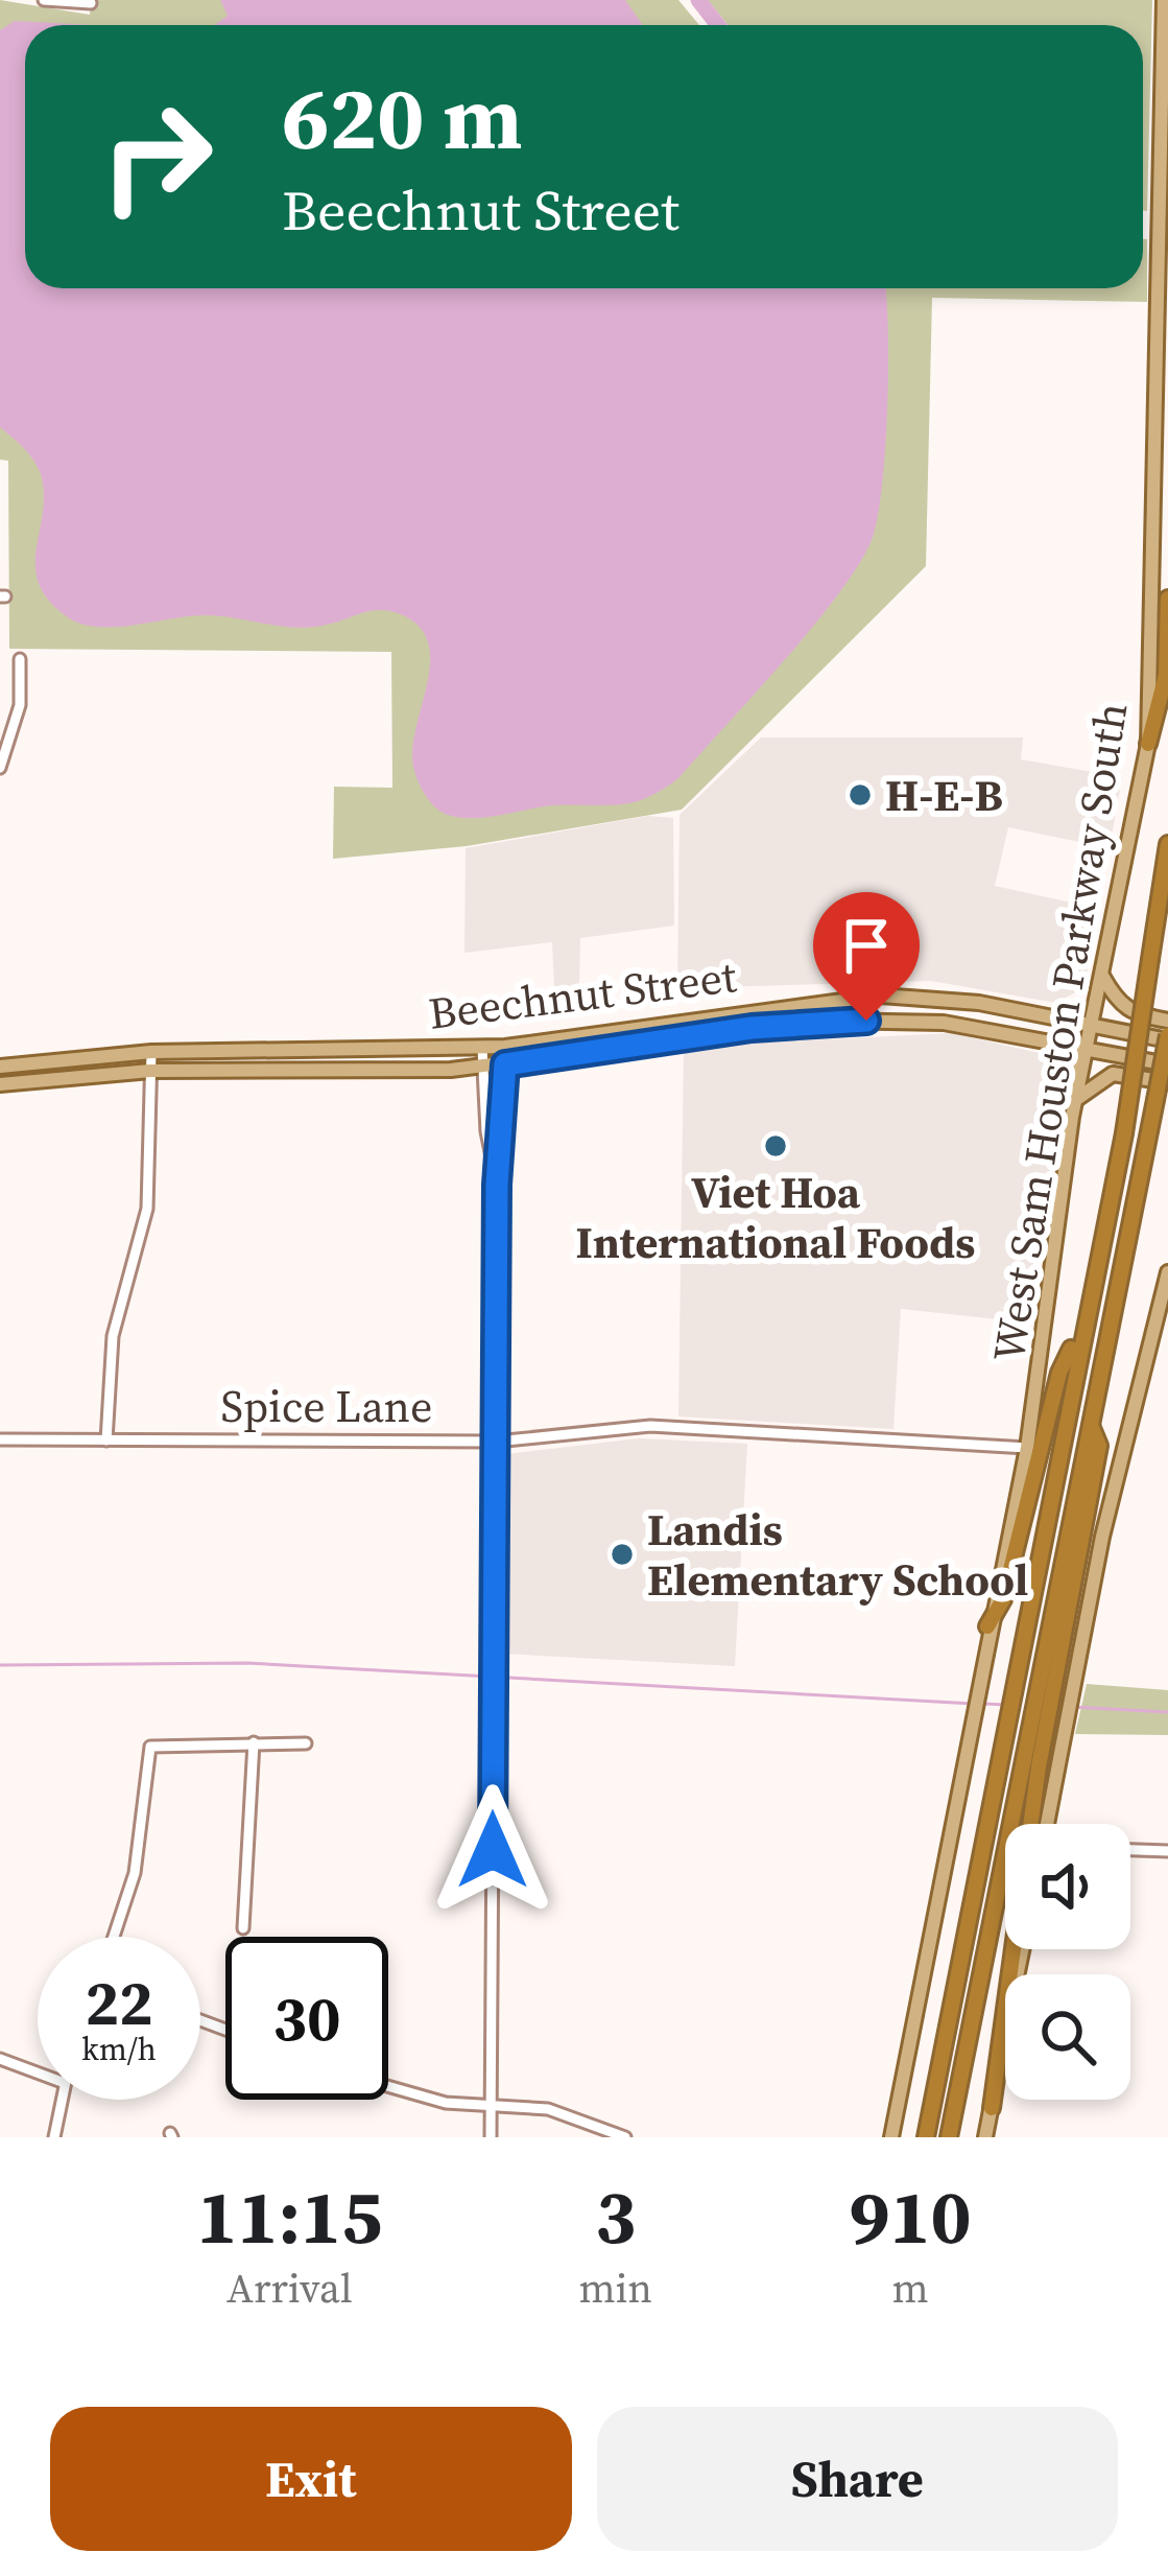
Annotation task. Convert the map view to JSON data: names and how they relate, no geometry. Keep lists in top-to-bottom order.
{
  "streets": {
    "main road": ["Beechnut Street", "West Sam Houston Parkway South"],
    "street": ["Spice Lane"]
  },
  "crossings": [
    ["Beechnut Street", "West Sam Houston Parkway South"],
    ["West Sam Houston Parkway South", "Spice Lane"]
  ],
  "places": ["H-E-B", "Viet Hoa International Foods", "Landis Elementary School"],
  "page": {
    "turn": ["620 m", "Beechnut Street"],
    "speed": "22 km/h",
    "limit": "30",
    "eta": [
      "11:15",
      "Arrival",
      "3",
      "min",
      "910",
      "m"
    ],
    "buttons": ["Exit", "Share"]
  }
}
